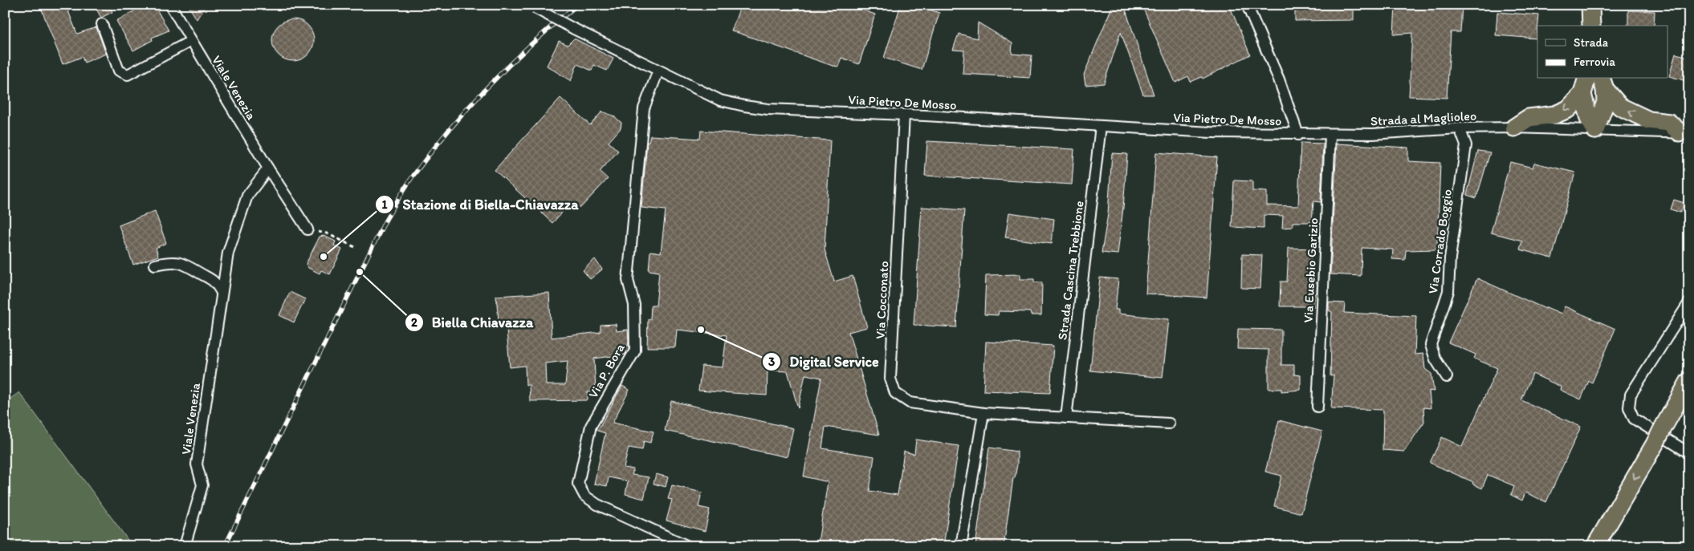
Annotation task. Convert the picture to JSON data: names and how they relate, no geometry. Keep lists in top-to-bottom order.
{
  "streets": {
    "street": [
      "Viale Venezia",
      "Via Pietro De Mosso",
      "Strada al Maglioleo",
      "Via Corrado Boggio",
      "Strada Cascina Trebbione",
      "Via Eusebio Garizio",
      "Via Cocconato",
      "Via P. Bora"
    ]
  },
  "crossings": [
    ["Via Pietro De Mosso", "Strada al Maglioleo"],
    ["Via Pietro De Mosso", "Strada Cascina Trebbione"],
    ["Via Pietro De Mosso", "Via Cocconato"],
    ["Via Pietro De Mosso", "Via P. Bora"],
    ["Strada al Maglioleo", "Via Corrado Boggio"],
    ["Strada al Maglioleo", "Via Eusebio Garizio"]
  ],
  "places": ["Stazione di Biella-Chiavazza", "Biella Chiavazza", "Digital Service"],
  "legend": ["Strada", "Ferrovia"]
}
